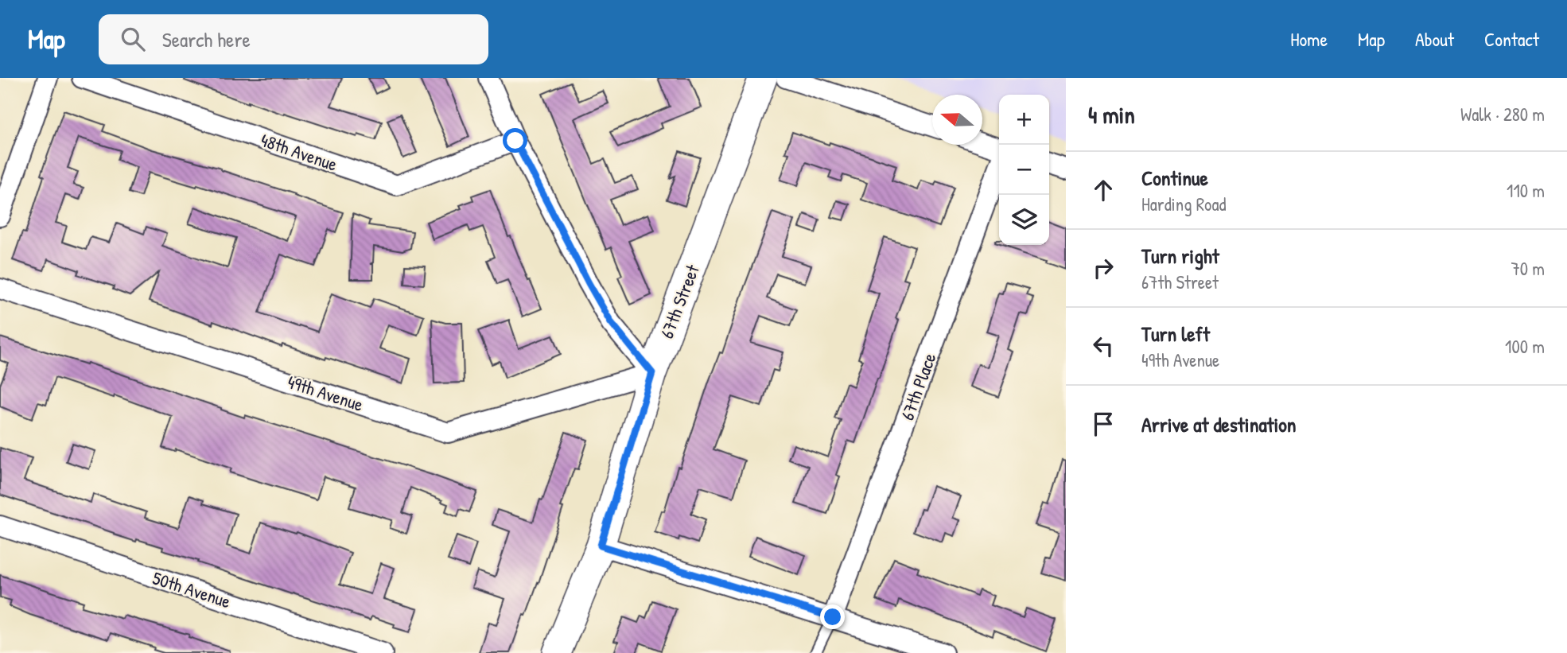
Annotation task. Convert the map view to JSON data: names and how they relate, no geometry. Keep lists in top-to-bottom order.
{
  "streets": {
    "street": [
      "48th Avenue",
      "67th Street",
      "67th Place",
      "49th Avenue",
      "50th Avenue"
    ]
  },
  "crossings": [
    ["67th Street", "49th Avenue"]
  ],
  "north": "left",
  "page": {
    "header": "Map",
    "search": "Search here",
    "nav": [
      "Home",
      "Map",
      "About",
      "Contact"
    ],
    "heading": ["4 min", "Walk · 280 m"],
    "map_buttons": ["+", "−"],
    "list": [
      ["Continue", "Harding Road", "110 m"],
      ["Turn right", "67th Street", "70 m"],
      ["Turn left", "49th Avenue", "100 m"],
      "Arrive at destination"
    ]
  }
}
